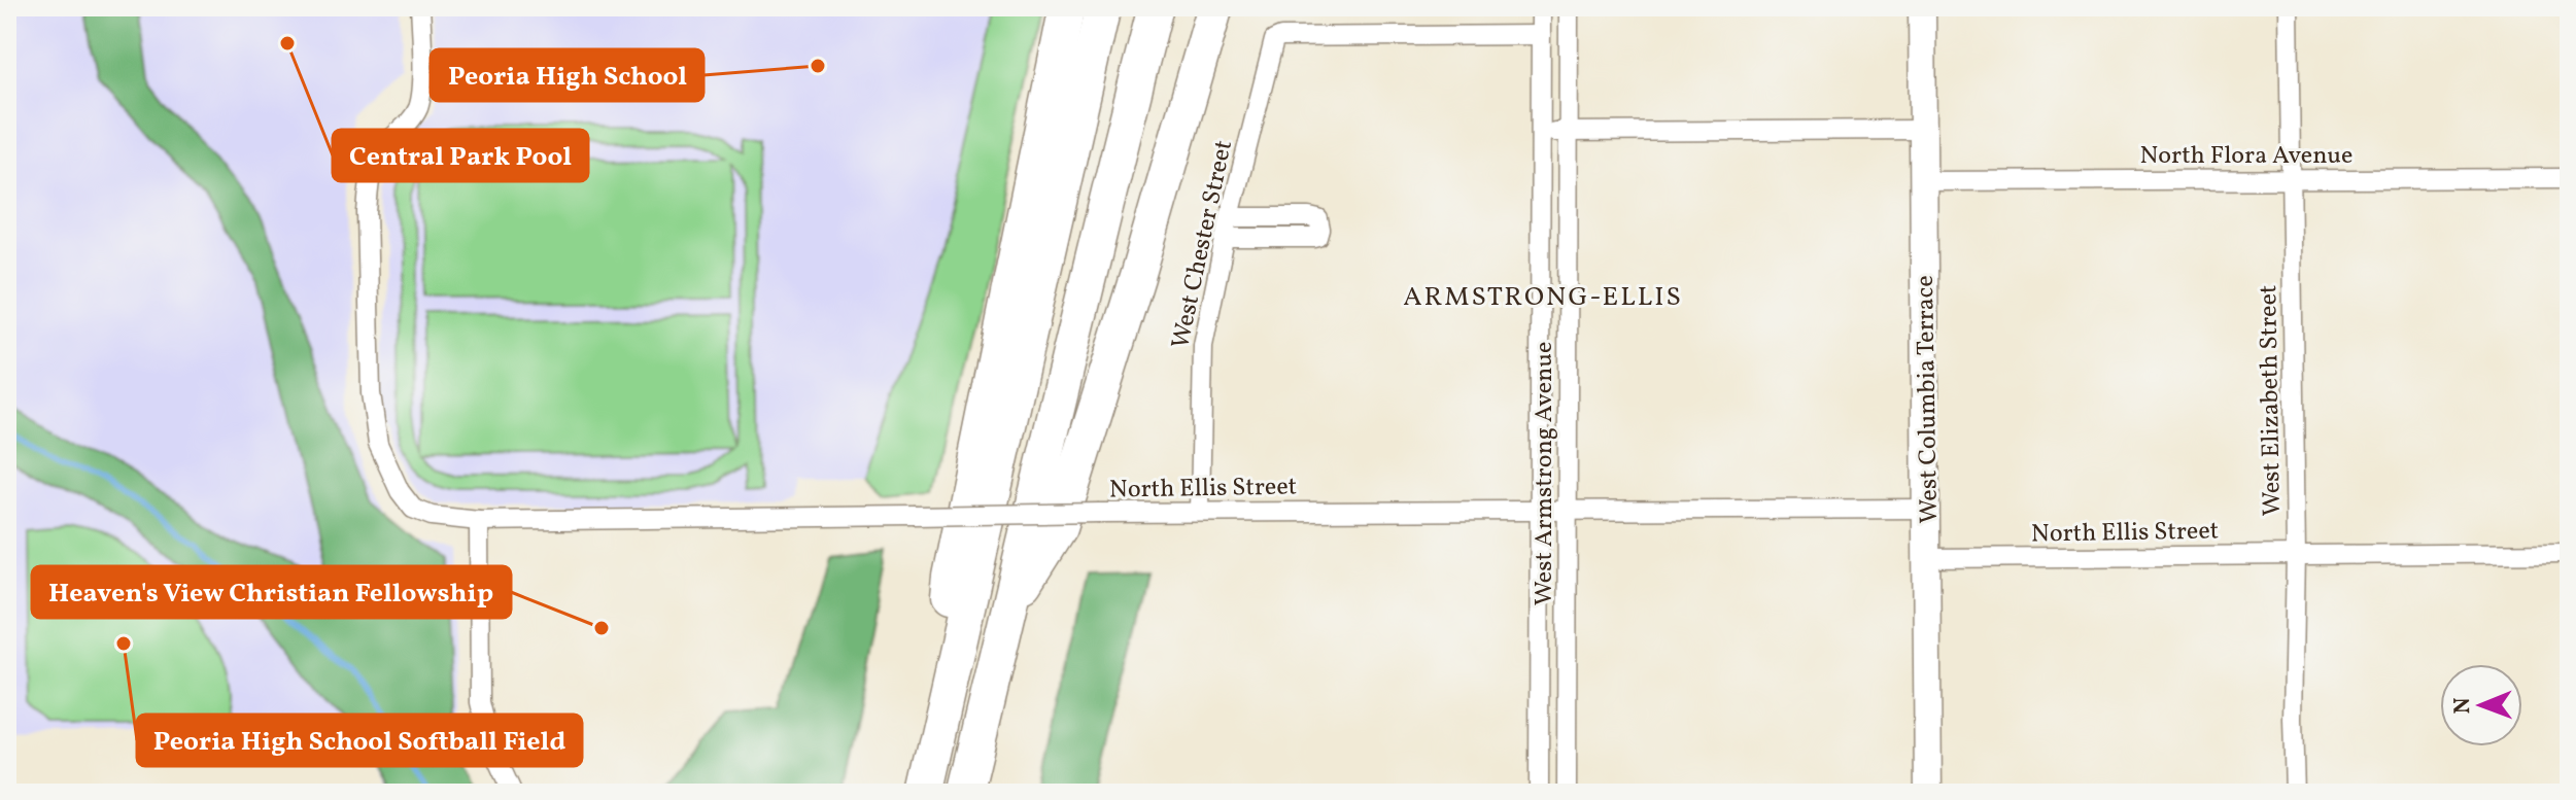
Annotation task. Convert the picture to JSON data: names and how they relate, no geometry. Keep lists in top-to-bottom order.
{
  "streets": {
    "street": [
      "North Flora Avenue",
      "West Chester Street",
      "West Columbia Terrace",
      "West Elizabeth Street",
      "West Armstrong Avenue",
      "North Ellis Street"
    ]
  },
  "crossings": [
    ["North Flora Avenue", "West Columbia Terrace"],
    ["North Flora Avenue", "West Elizabeth Street"],
    ["West Chester Street", "West Armstrong Avenue"],
    ["West Chester Street", "North Ellis Street"],
    ["West Columbia Terrace", "North Ellis Street"],
    ["West Elizabeth Street", "North Ellis Street"],
    ["West Armstrong Avenue", "North Ellis Street"]
  ],
  "districts": ["ARMSTRONG-ELLIS"],
  "places": [
    "Central Park Pool",
    "Peoria High School",
    "Heaven's View Christian Fellowship",
    "Peoria High School Softball Field"
  ],
  "north": "left"
}
